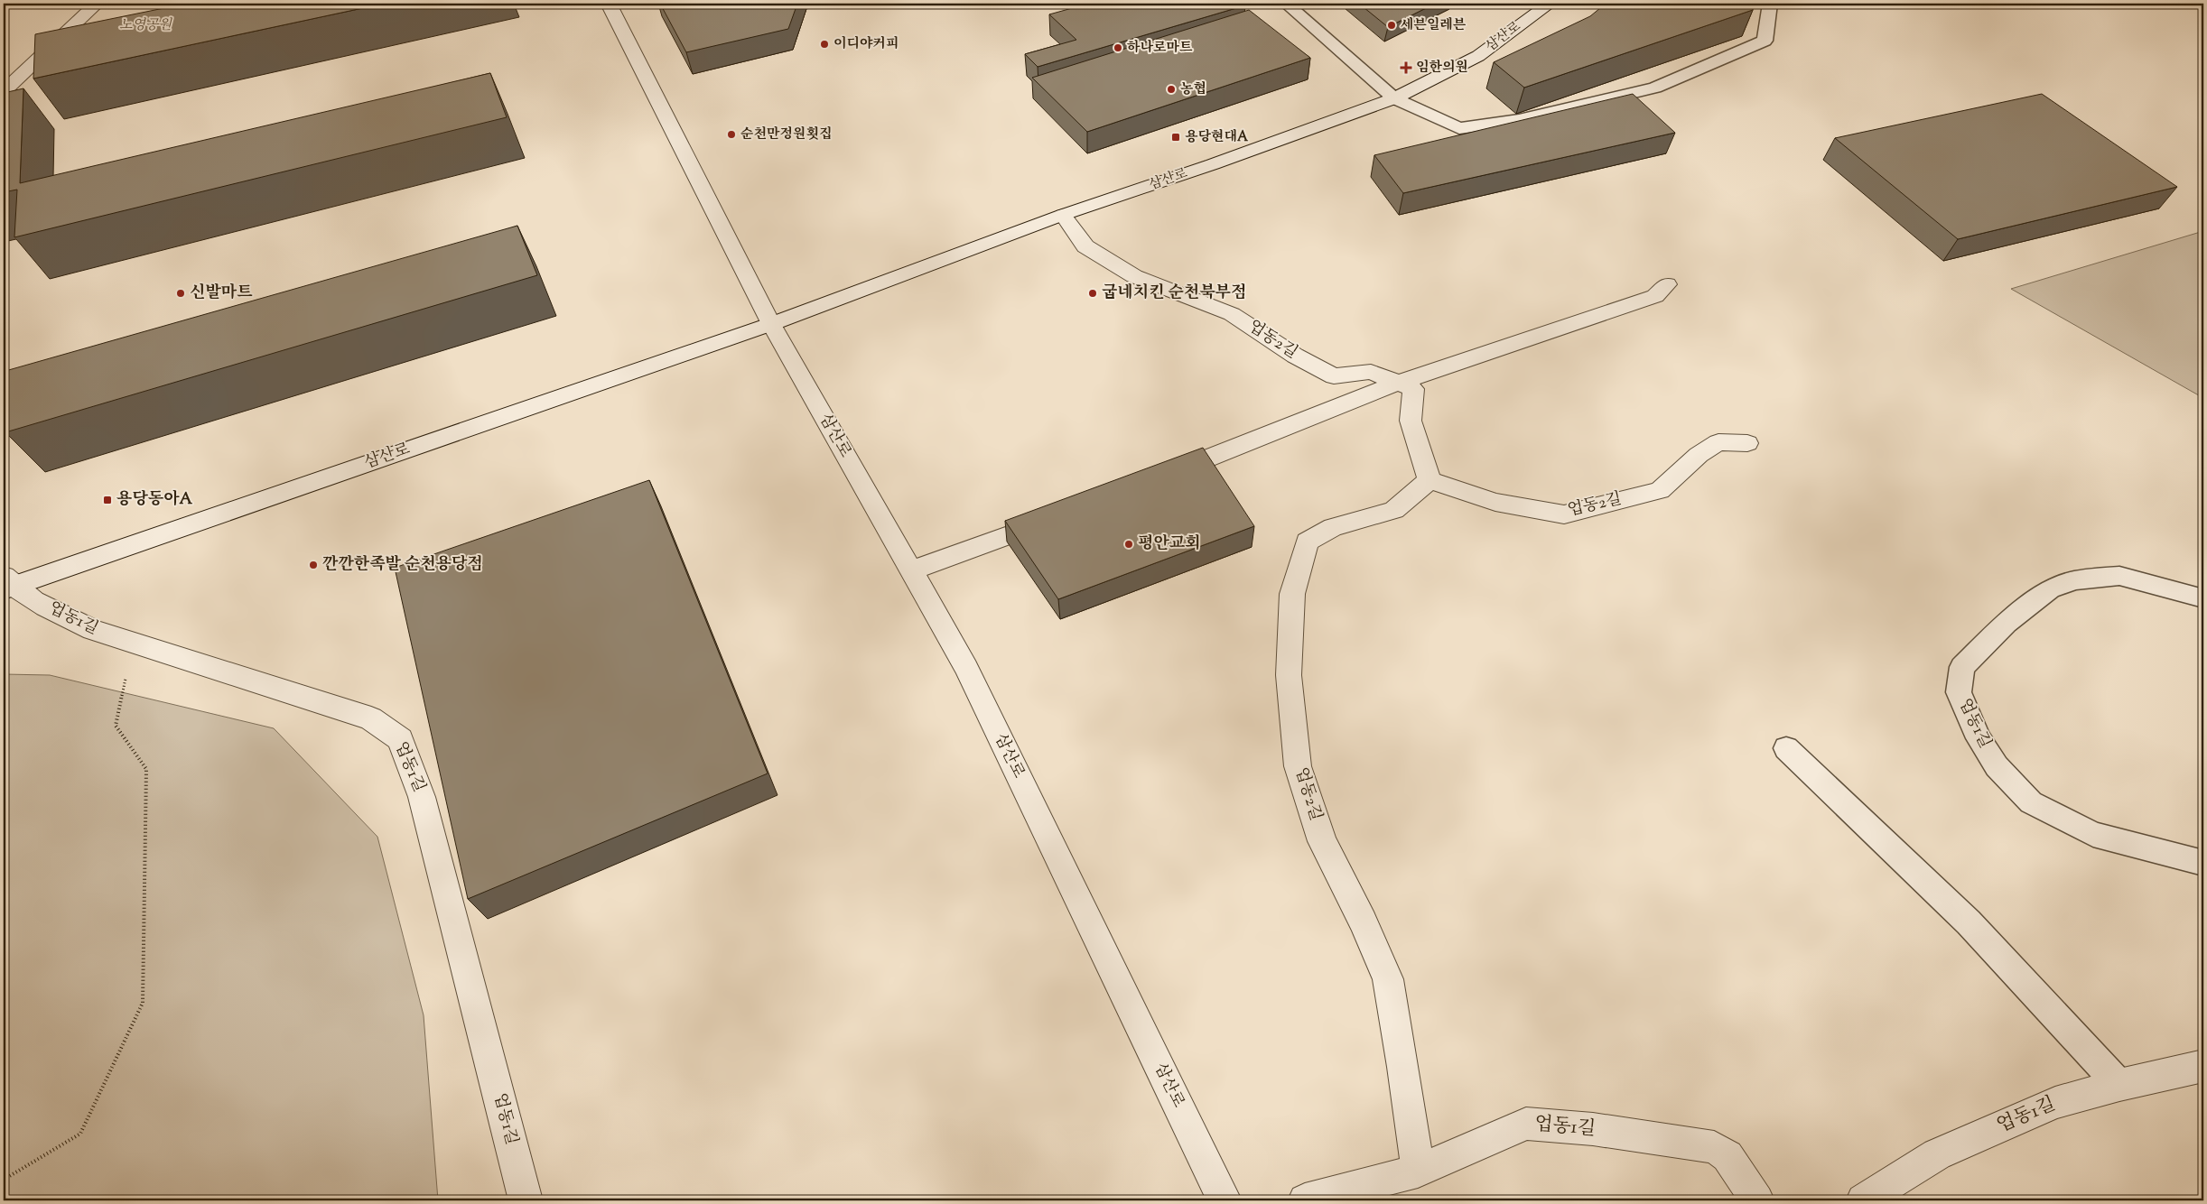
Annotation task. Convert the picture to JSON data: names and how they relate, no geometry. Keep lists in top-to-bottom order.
{
  "streets": {
    "street": ["삼산로", "업동2길", "업동1길"]
  },
  "crossings": [
    ["삼산로", "업동2길"],
    ["삼산로", "업동1길"],
    ["업동2길", "업동1길"]
  ],
  "parks": ["노영공원"],
  "places": {
    "other": [
      "세븐일레븐",
      "이디야커피",
      "하나로마트",
      "농협",
      "순천만정원횟집",
      "신발마트",
      "굽네치킨 순천북부점",
      "평안교회",
      "깐깐한족발 순천용당점"
    ],
    "health": ["임한의원"],
    "transit": ["용당현대A", "용당동아A"]
  }
}
